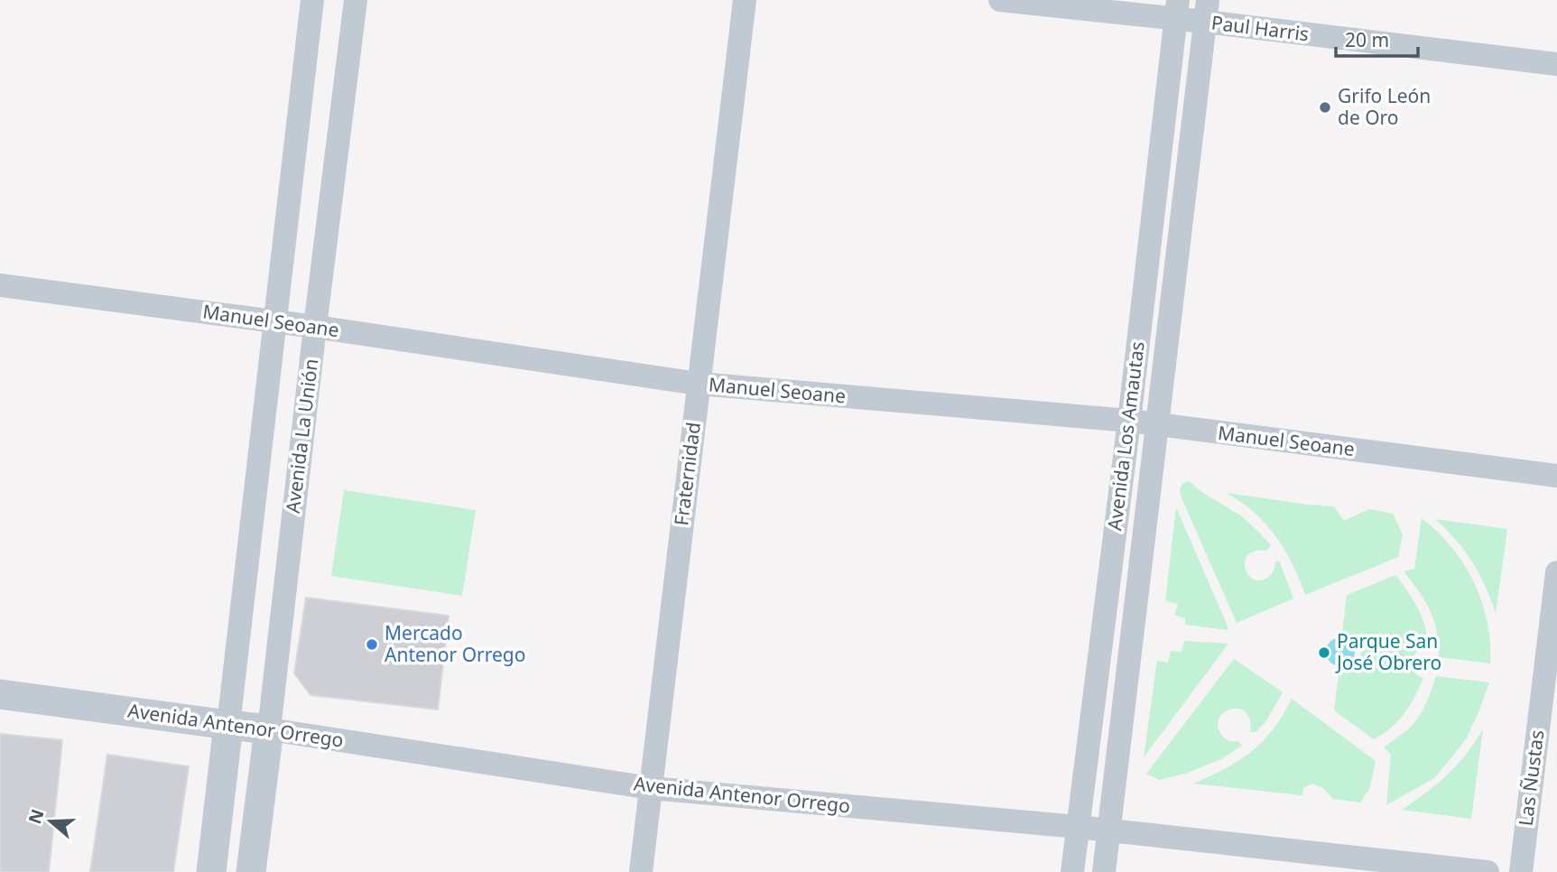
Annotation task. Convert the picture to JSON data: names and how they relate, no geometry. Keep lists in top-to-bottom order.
{
  "streets": {
    "street": [
      "Paul Harris",
      "Manuel Seoane",
      "Avenida La Unión",
      "Avenida Los Amautas",
      "Fraternidad",
      "Avenida Antenor Orrego",
      "Las Ñustas"
    ]
  },
  "crossings": [
    ["Paul Harris", "Avenida Los Amautas"],
    ["Manuel Seoane", "Avenida La Unión"],
    ["Manuel Seoane", "Avenida Los Amautas"],
    ["Manuel Seoane", "Fraternidad"],
    ["Avenida La Unión", "Avenida Antenor Orrego"],
    ["Avenida Los Amautas", "Avenida Antenor Orrego"],
    ["Fraternidad", "Avenida Antenor Orrego"]
  ],
  "places": ["Grifo León de Oro", "Mercado Antenor Orrego", "Parque San José Obrero"],
  "scale_bar": "20 m",
  "north": "left"
}
